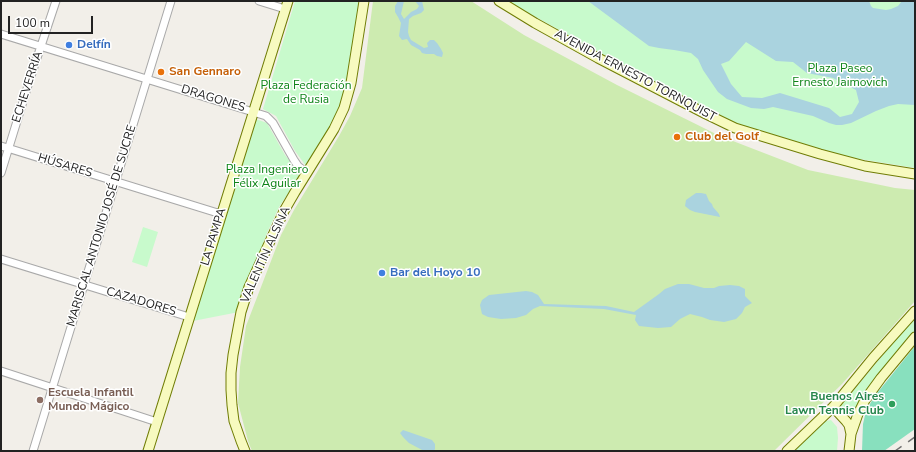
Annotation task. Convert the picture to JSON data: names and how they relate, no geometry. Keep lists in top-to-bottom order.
{
  "streets": {
    "street": [
      "AVENIDA ERNESTO TORNQUIST",
      "ECHEVERRÍA",
      "DRAGONES",
      "HÚSARES",
      "MARISCAL ANTONIO JOSÉ DE SUCRE",
      "LA PAMPA",
      "VALENTÍN ALSINA",
      "CAZADORES"
    ]
  },
  "crossings": [
    ["ECHEVERRÍA", "DRAGONES"],
    ["ECHEVERRÍA", "HÚSARES"],
    ["DRAGONES", "MARISCAL ANTONIO JOSÉ DE SUCRE"],
    ["DRAGONES", "LA PAMPA"],
    ["DRAGONES", "VALENTÍN ALSINA"],
    ["HÚSARES", "MARISCAL ANTONIO JOSÉ DE SUCRE"],
    ["HÚSARES", "LA PAMPA"],
    ["MARISCAL ANTONIO JOSÉ DE SUCRE", "CAZADORES"],
    ["LA PAMPA", "CAZADORES"]
  ],
  "parks": ["Plaza Paseo Ernesto Jaimovich", "Plaza Federación de Rusia", "Plaza Ingeniero Félix Aguilar"],
  "places": [
    "Delfín",
    "San Gennaro",
    "Club del Golf",
    "Bar del Hoyo 10",
    "Escuela Infantil Mundo Mágico",
    "Buenos Aires Lawn Tennis Club"
  ],
  "scale_bar": "100 m"
}
